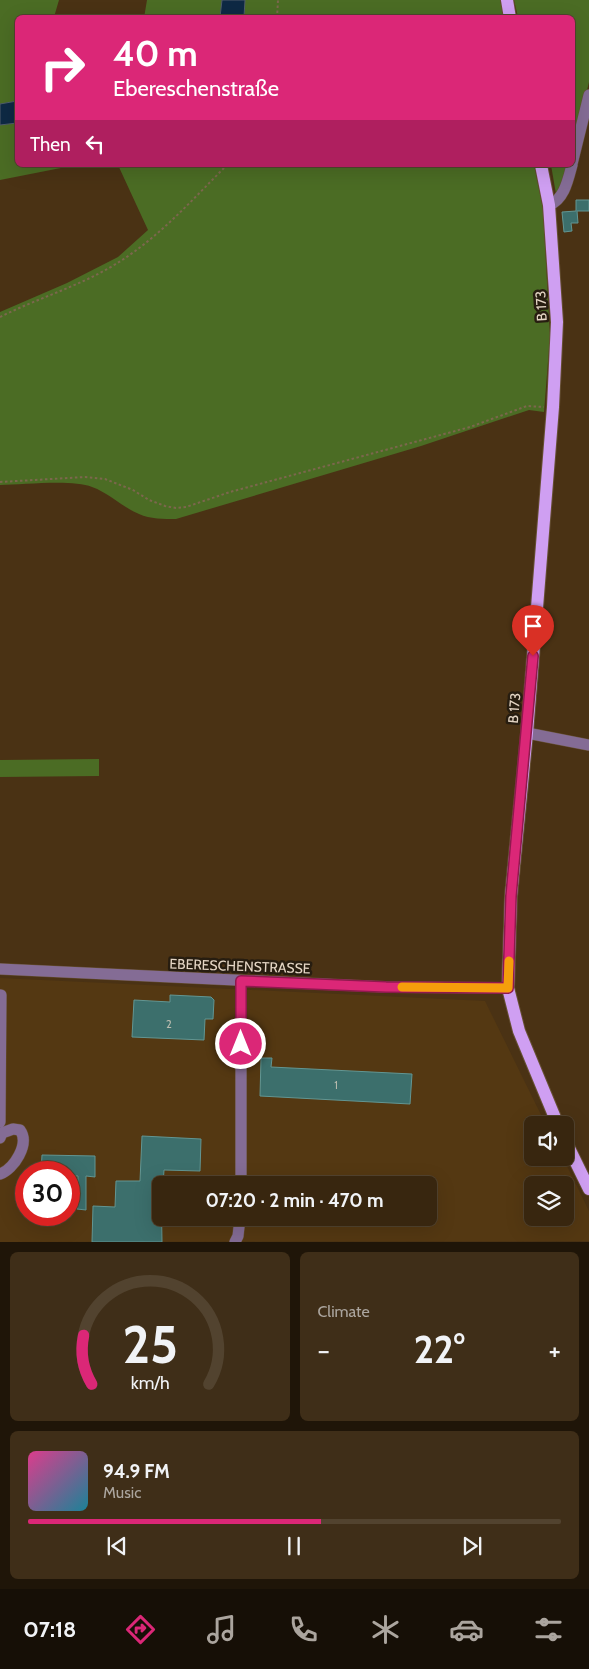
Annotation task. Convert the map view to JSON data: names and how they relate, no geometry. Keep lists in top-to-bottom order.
{
  "streets": {
    "main road": ["B 173"],
    "street": ["EBERESCHENSTRASSE"]
  },
  "crossings": [
    ["B 173", "EBERESCHENSTRASSE"]
  ],
  "house_numbers": ["2", "1"],
  "page": {
    "turn": ["40 m", "Ebereschenstraße"],
    "then": "Then",
    "limit": "30",
    "trip": "07:20 · 2 min · 470 m",
    "tile": "Climate",
    "heat": ["−", "22°", "+"],
    "song": ["94.9 FM", "Music"],
    "tabs": "07:18",
    "gauge": ["25", "km/h"]
  }
}
